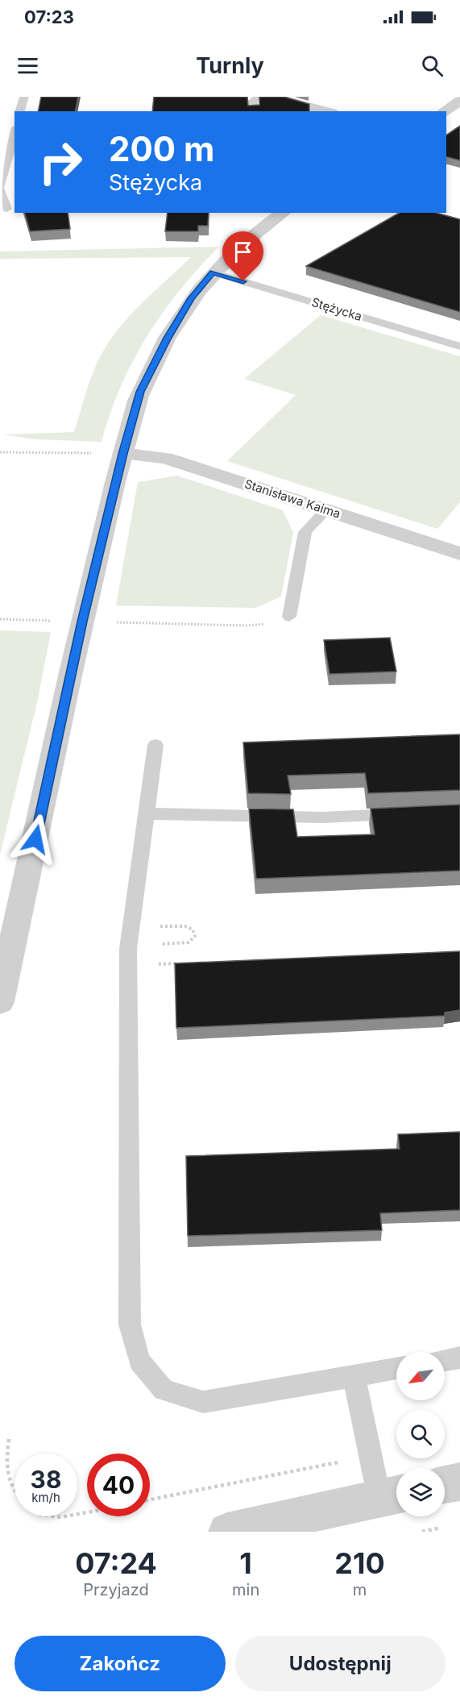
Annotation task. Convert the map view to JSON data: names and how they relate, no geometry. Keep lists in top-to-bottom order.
{
  "streets": {
    "street": ["Stanisława Kaima"],
    "lane": ["Stężycka"]
  },
  "north": "bottom left",
  "page": {
    "status": "07:23",
    "header": "Turnly",
    "turn": ["200 m", "Stężycka"],
    "speed": "38 km/h",
    "limit": "40",
    "eta": [
      "07:24",
      "Przyjazd",
      "1",
      "min",
      "210",
      "m"
    ],
    "buttons": ["Zakończ", "Udostępnij"]
  }
}
